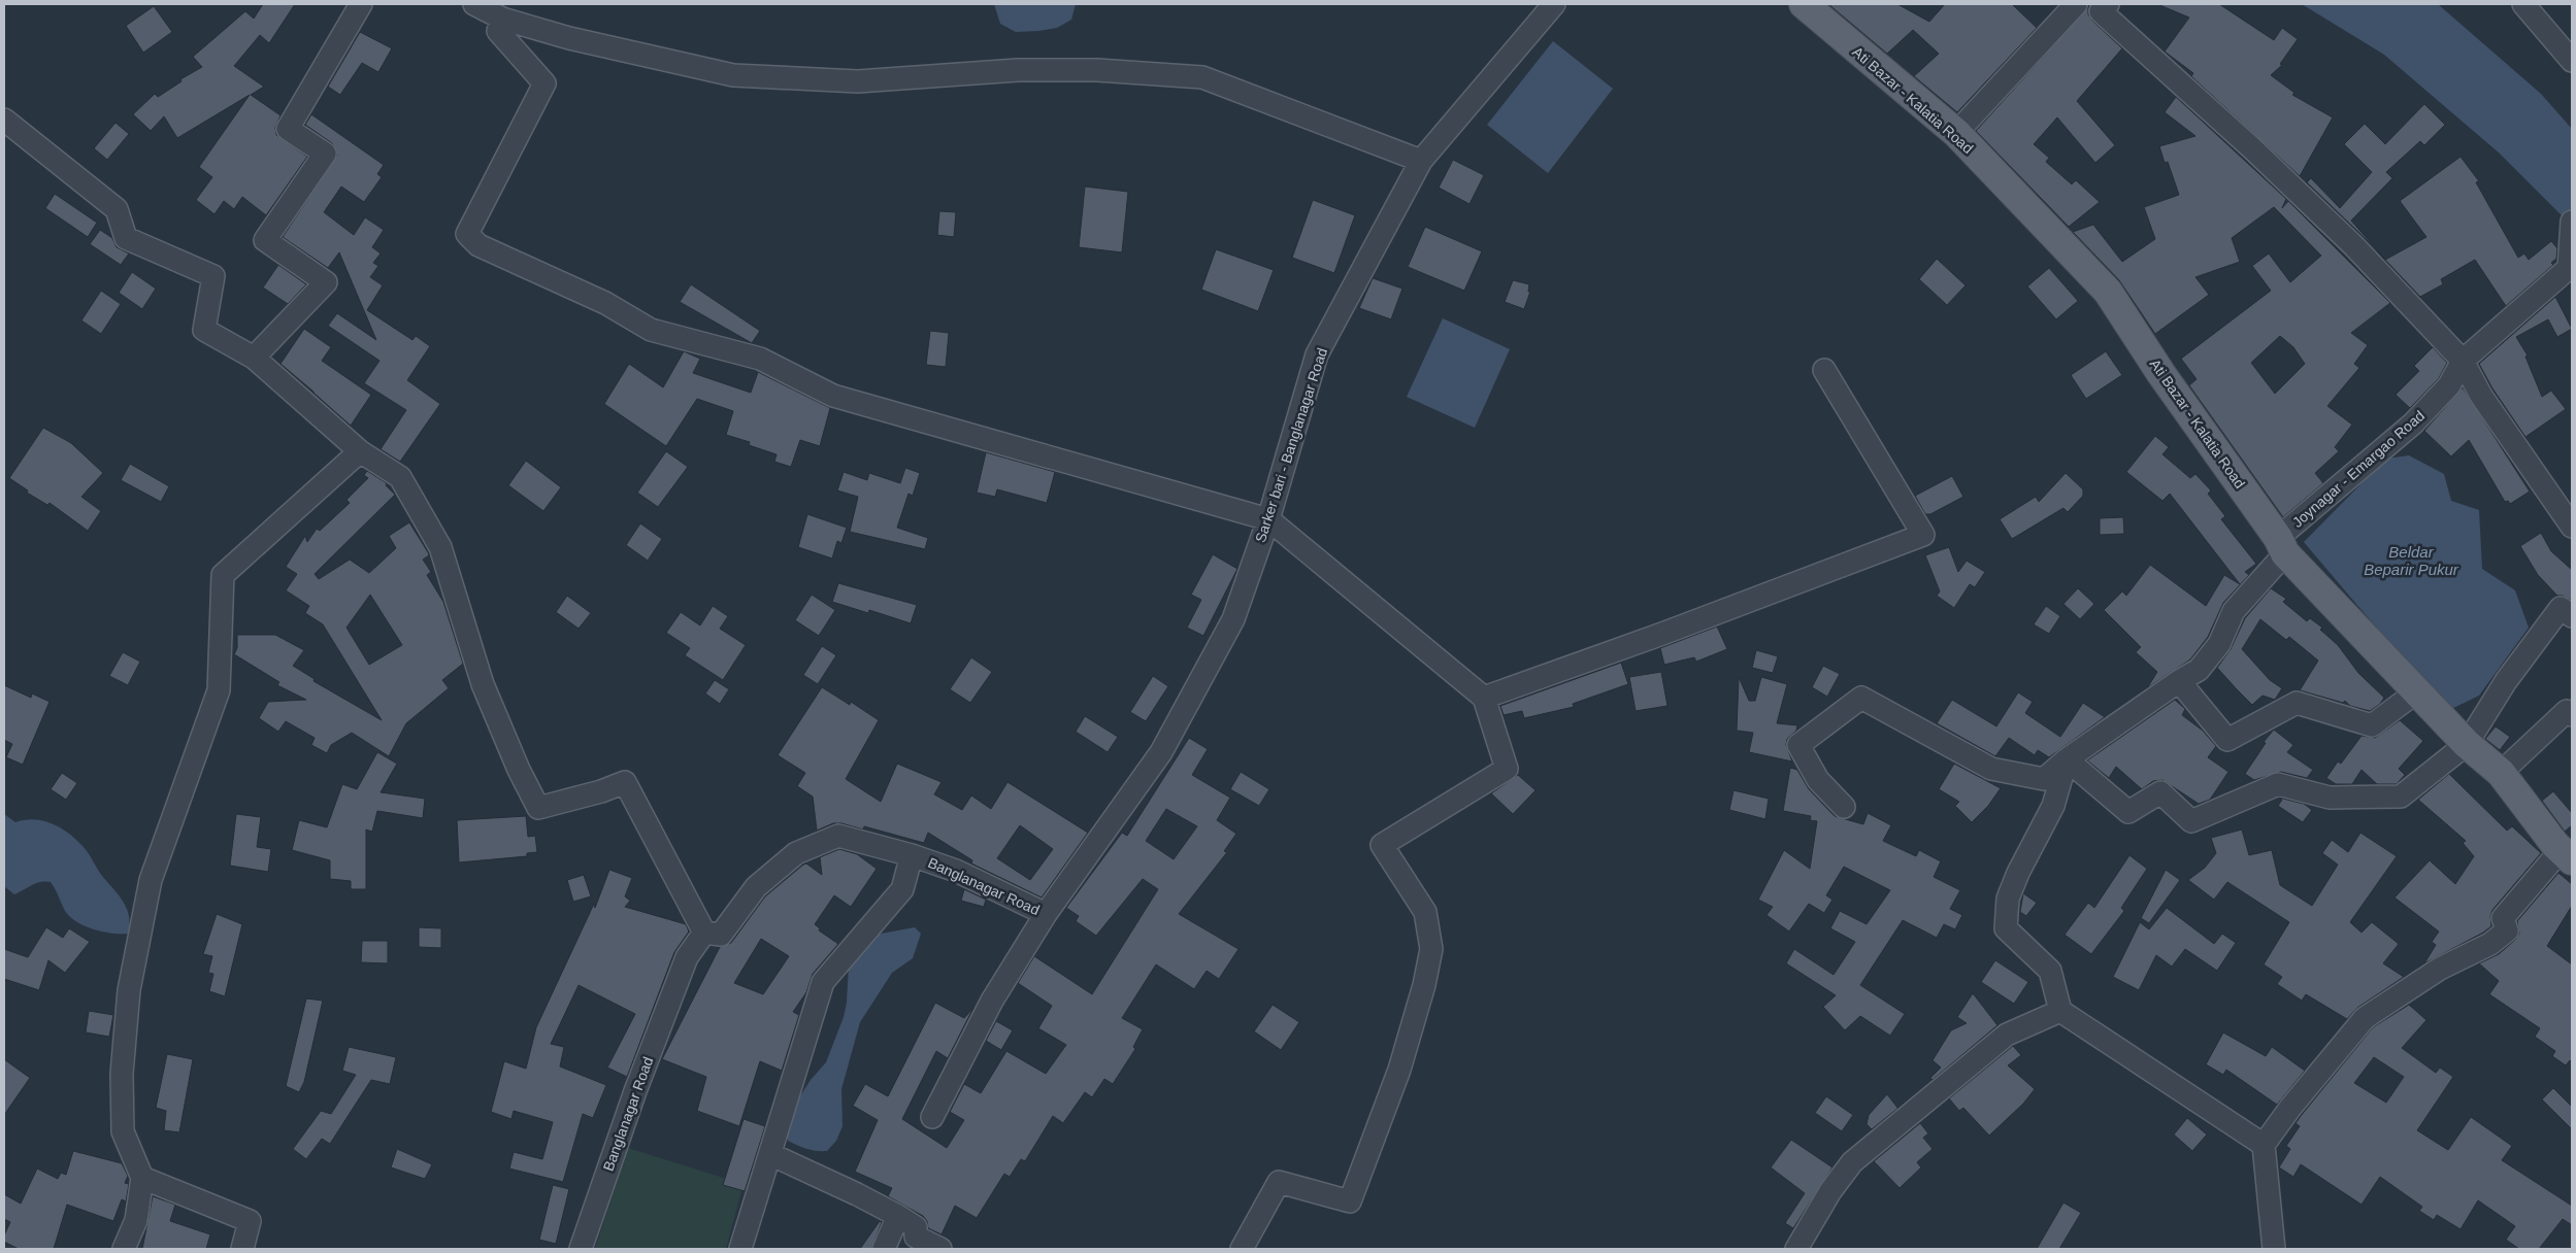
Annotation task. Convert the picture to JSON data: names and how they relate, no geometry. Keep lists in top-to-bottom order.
{
  "streets": {
    "main road": ["Ati Bazar - Kalatia Road"],
    "street": ["Sarker bari - Banglanagar Road", "Joynagar - Emargao Road", "Banglanagar Road"]
  },
  "crossings": [
    ["Ati Bazar - Kalatia Road", "Joynagar - Emargao Road"],
    ["Sarker bari - Banglanagar Road", "Banglanagar Road"]
  ],
  "water": ["Beldar Beparir Pukur"]
}
